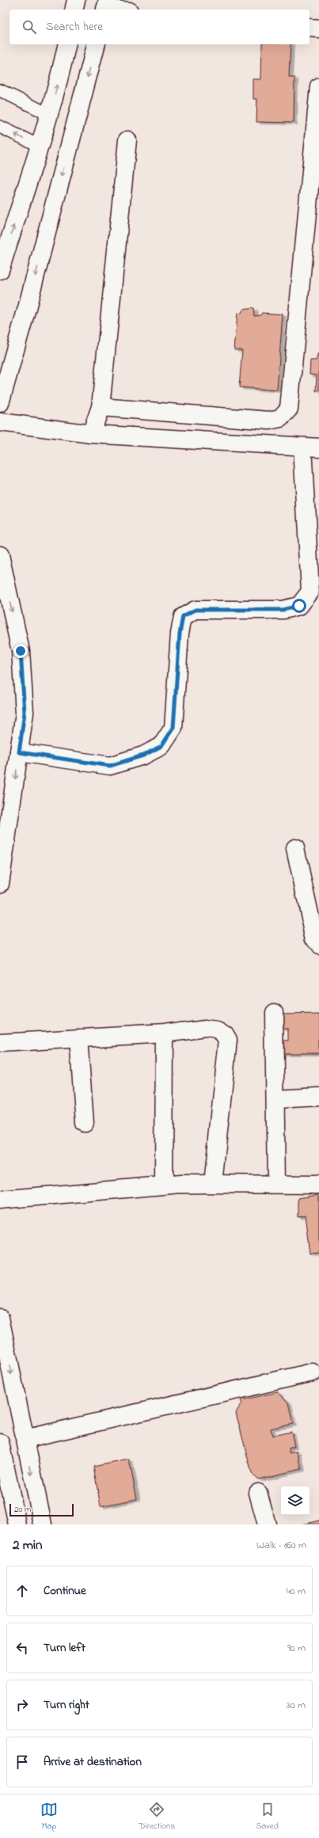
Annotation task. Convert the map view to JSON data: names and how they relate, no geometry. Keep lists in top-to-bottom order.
{
  "scale_bar": "20 m",
  "page": {
    "search": "Search here",
    "scale": "20 m",
    "heading": ["2 min", "Walk · 160 m"],
    "list": [
      ["Continue", "40 m"],
      ["Turn left", "90 m"],
      ["Turn right", "30 m"],
      "Arrive at destination"
    ],
    "nav": ["Map", "Directions", "Saved"]
  }
}
